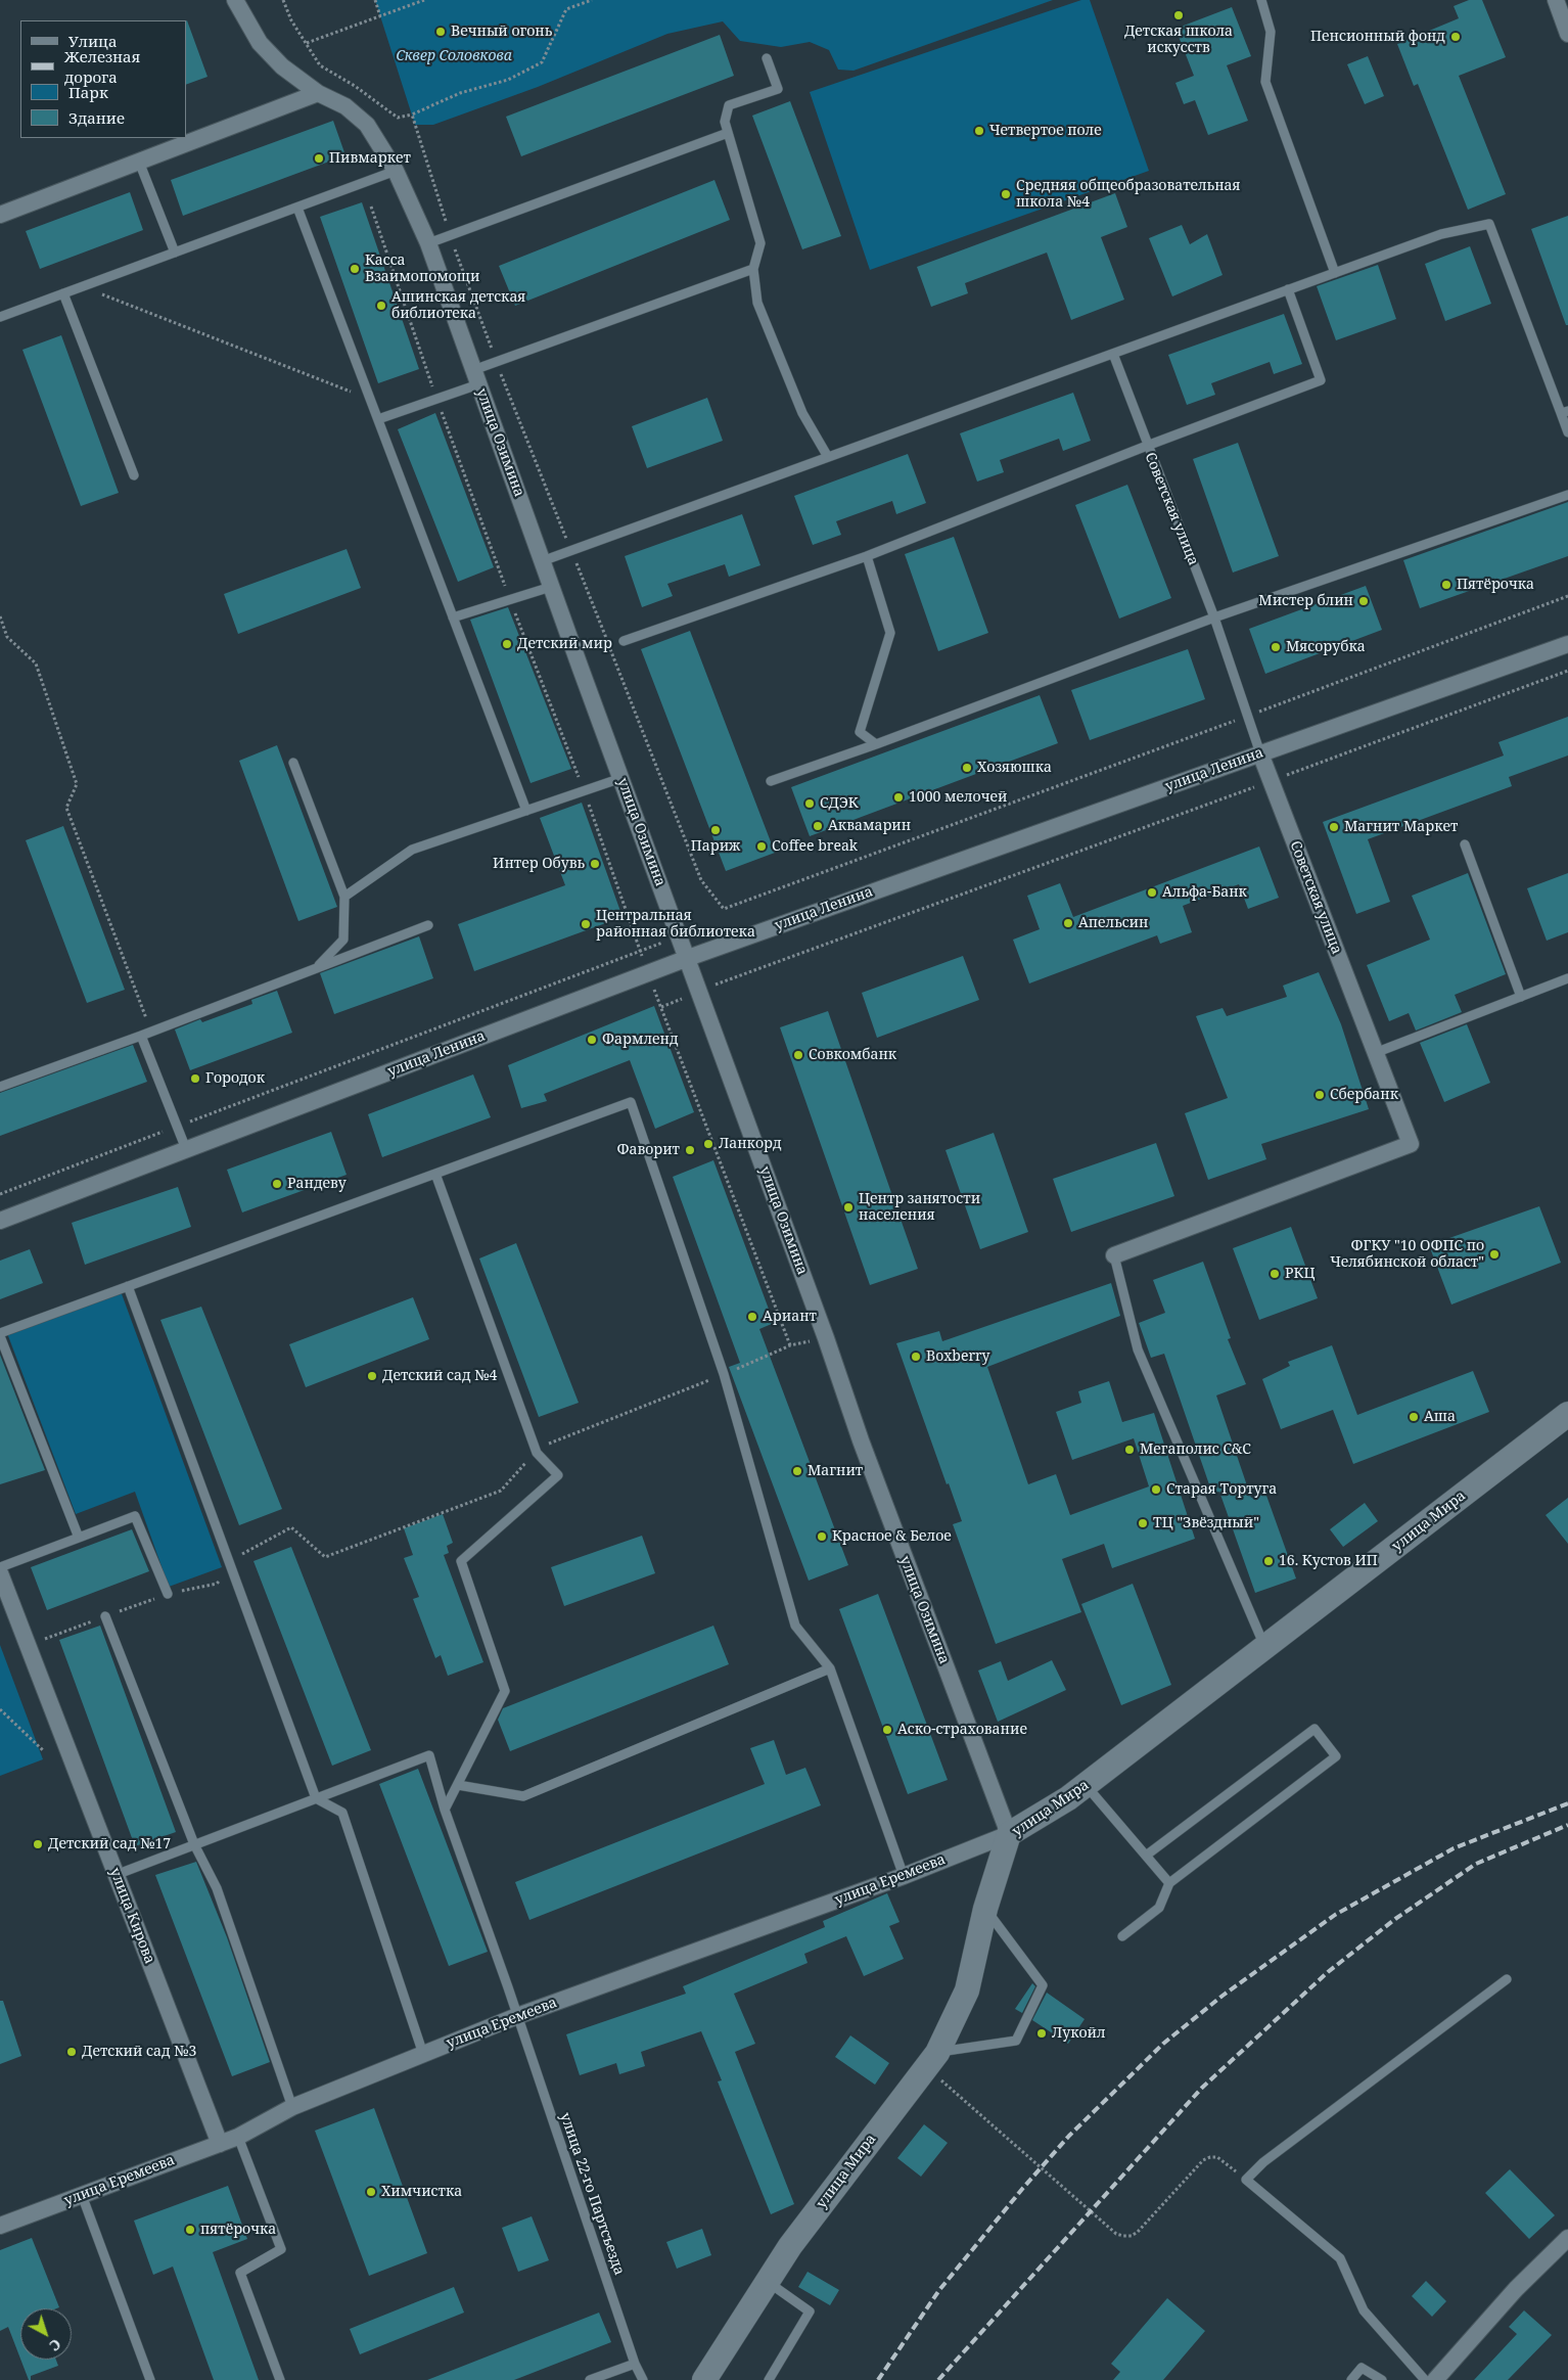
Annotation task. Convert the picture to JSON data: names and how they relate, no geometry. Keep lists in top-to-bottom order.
{
  "streets": {
    "street": [
      "улица Озимина",
      "Советская улица",
      "улица Ленина",
      "улица Мира",
      "улица Еремеева",
      "улица Кирова"
    ],
    "lane": ["улица 22-го Партсъезда"]
  },
  "crossings": [
    ["улица Озимина", "улица Ленина"],
    ["улица Озимина", "улица Мира"],
    ["улица Озимина", "улица Еремеева"],
    ["Советская улица", "улица Ленина"],
    ["улица Мира", "улица Еремеева"],
    ["улица Еремеева", "улица Кирова"],
    ["улица Еремеева", "улица 22-го Партсъезда"]
  ],
  "parks": ["Сквер Соловкова"],
  "places": [
    "Детская школа искусств",
    "Вечный огонь",
    "Пенсионный фонд",
    "Четвертое поле",
    "Пивмаркет",
    "Средняя общеобразовательная школа №4",
    "Касса Взаимопомощи",
    "Ашинская детская библиотека",
    "Пятёрочка",
    "Мистер блин",
    "Детский мир",
    "Мясорубка",
    "Хозяюшка",
    "1000 мелочей",
    "СДЭК",
    "Аквамарин",
    "Магнит Маркет",
    "Париж",
    "Coffee break",
    "Интер Обувь",
    "Альфа-Банк",
    "Апельсин",
    "Центральная районная библиотека",
    "Фармленд",
    "Совкомбанк",
    "Городок",
    "Сбербанк",
    "Ланкорд",
    "Фаворит",
    "Рандеву",
    "Центр занятости населения",
    "ФГКУ \"10 ОФПС по Челябинской област\"",
    "РКЦ",
    "Ариант",
    "Boxberry",
    "Детский сад №4",
    "Аша",
    "Мегаполис C&C",
    "Магнит",
    "Старая Тортуга",
    "ТЦ \"Звёздный\"",
    "Красное & Белое",
    "16. Кустов ИП",
    "Аско-страхование",
    "Детский сад №17",
    "Лукойл",
    "Детский сад №3",
    "Химчистка",
    "пятёрочка"
  ],
  "legend": [
    "Улица",
    "Железная дорога",
    "Парк",
    "Здание"
  ],
  "north": "bottom right"
}
